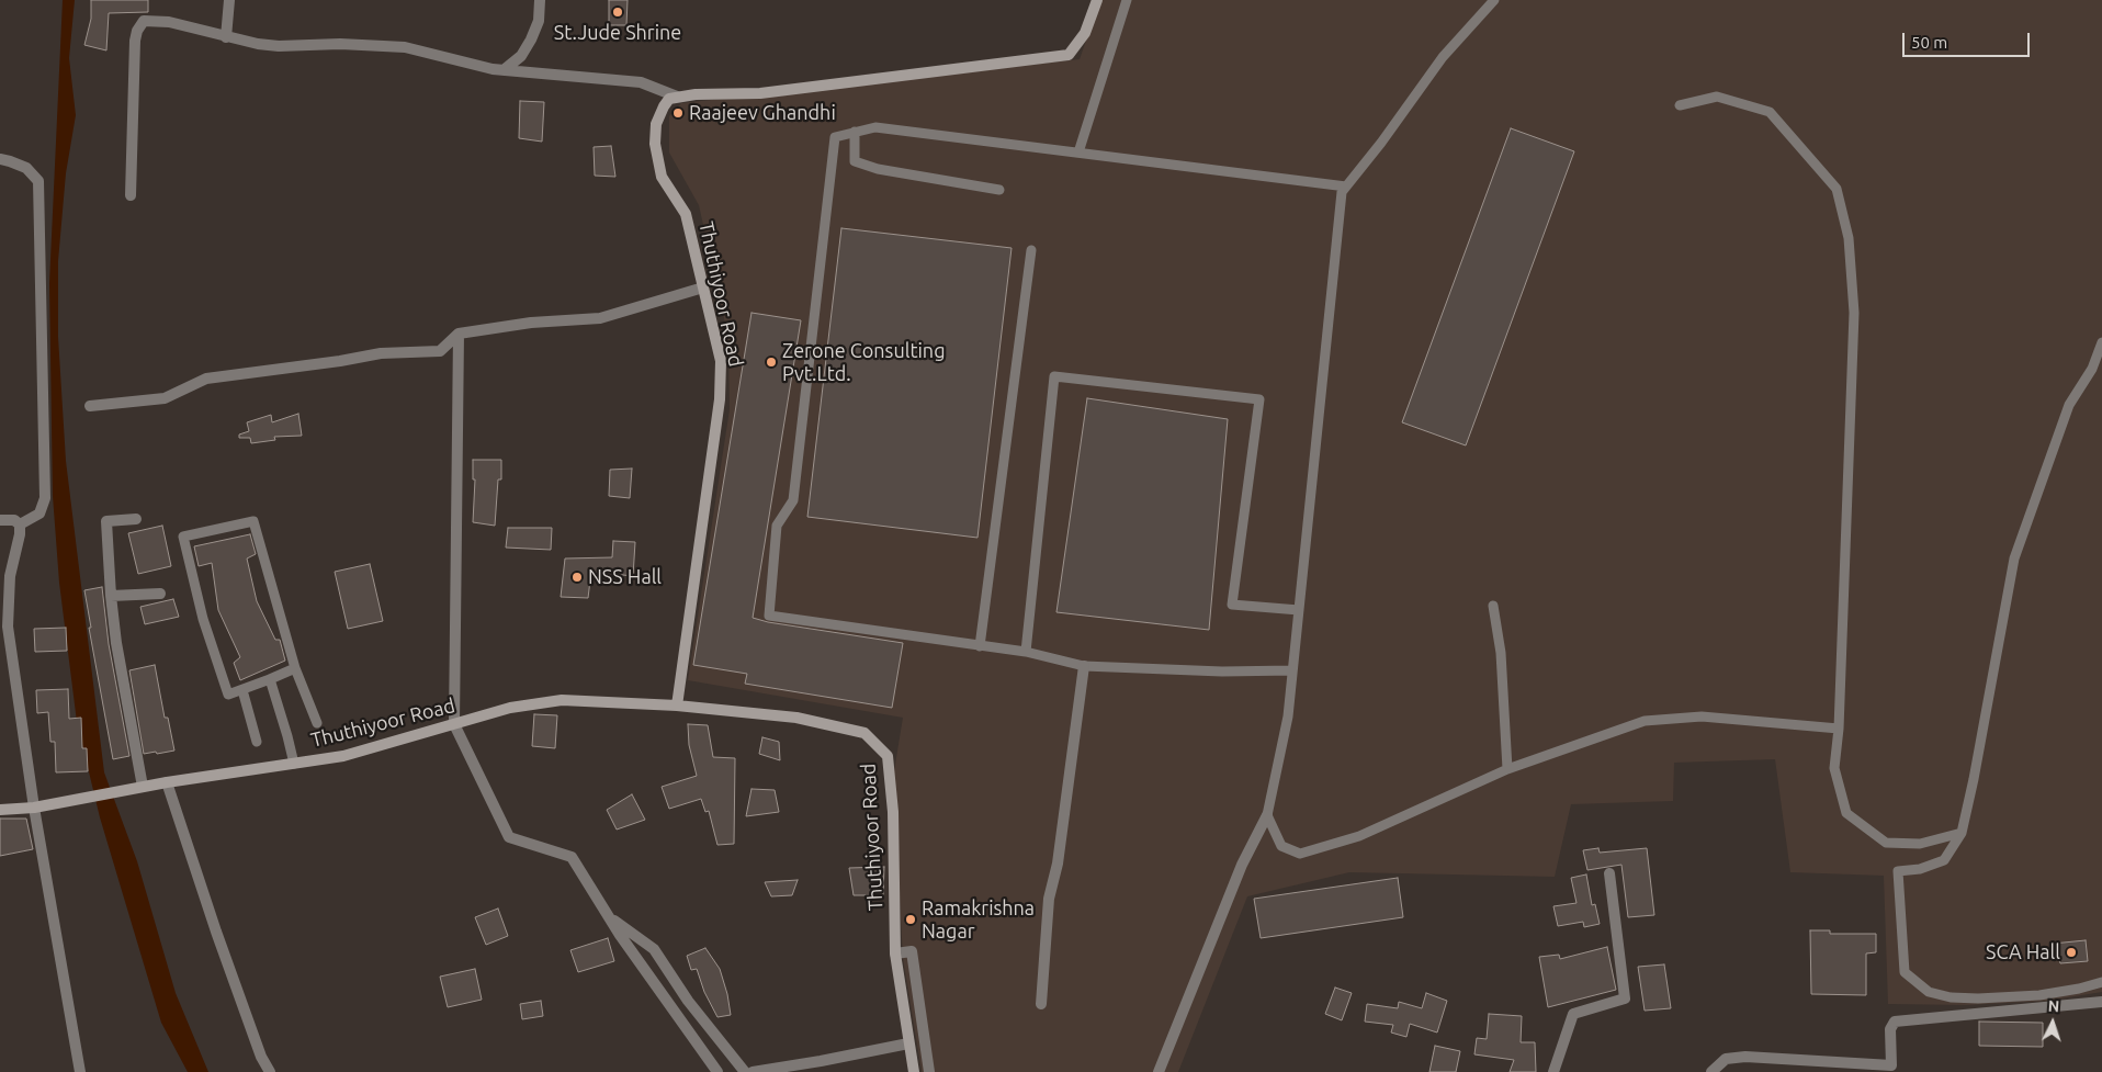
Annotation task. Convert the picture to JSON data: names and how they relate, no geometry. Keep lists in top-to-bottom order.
{
  "streets": {
    "main road": ["Thuthiyoor Road"]
  },
  "places": [
    "St.Jude Shrine",
    "Raajeev Ghandhi",
    "Zerone Consulting Pvt.Ltd.",
    "NSS Hall",
    "Ramakrishna Nagar",
    "SCA Hall"
  ],
  "scale_bar": "50 m",
  "north": "top"
}
